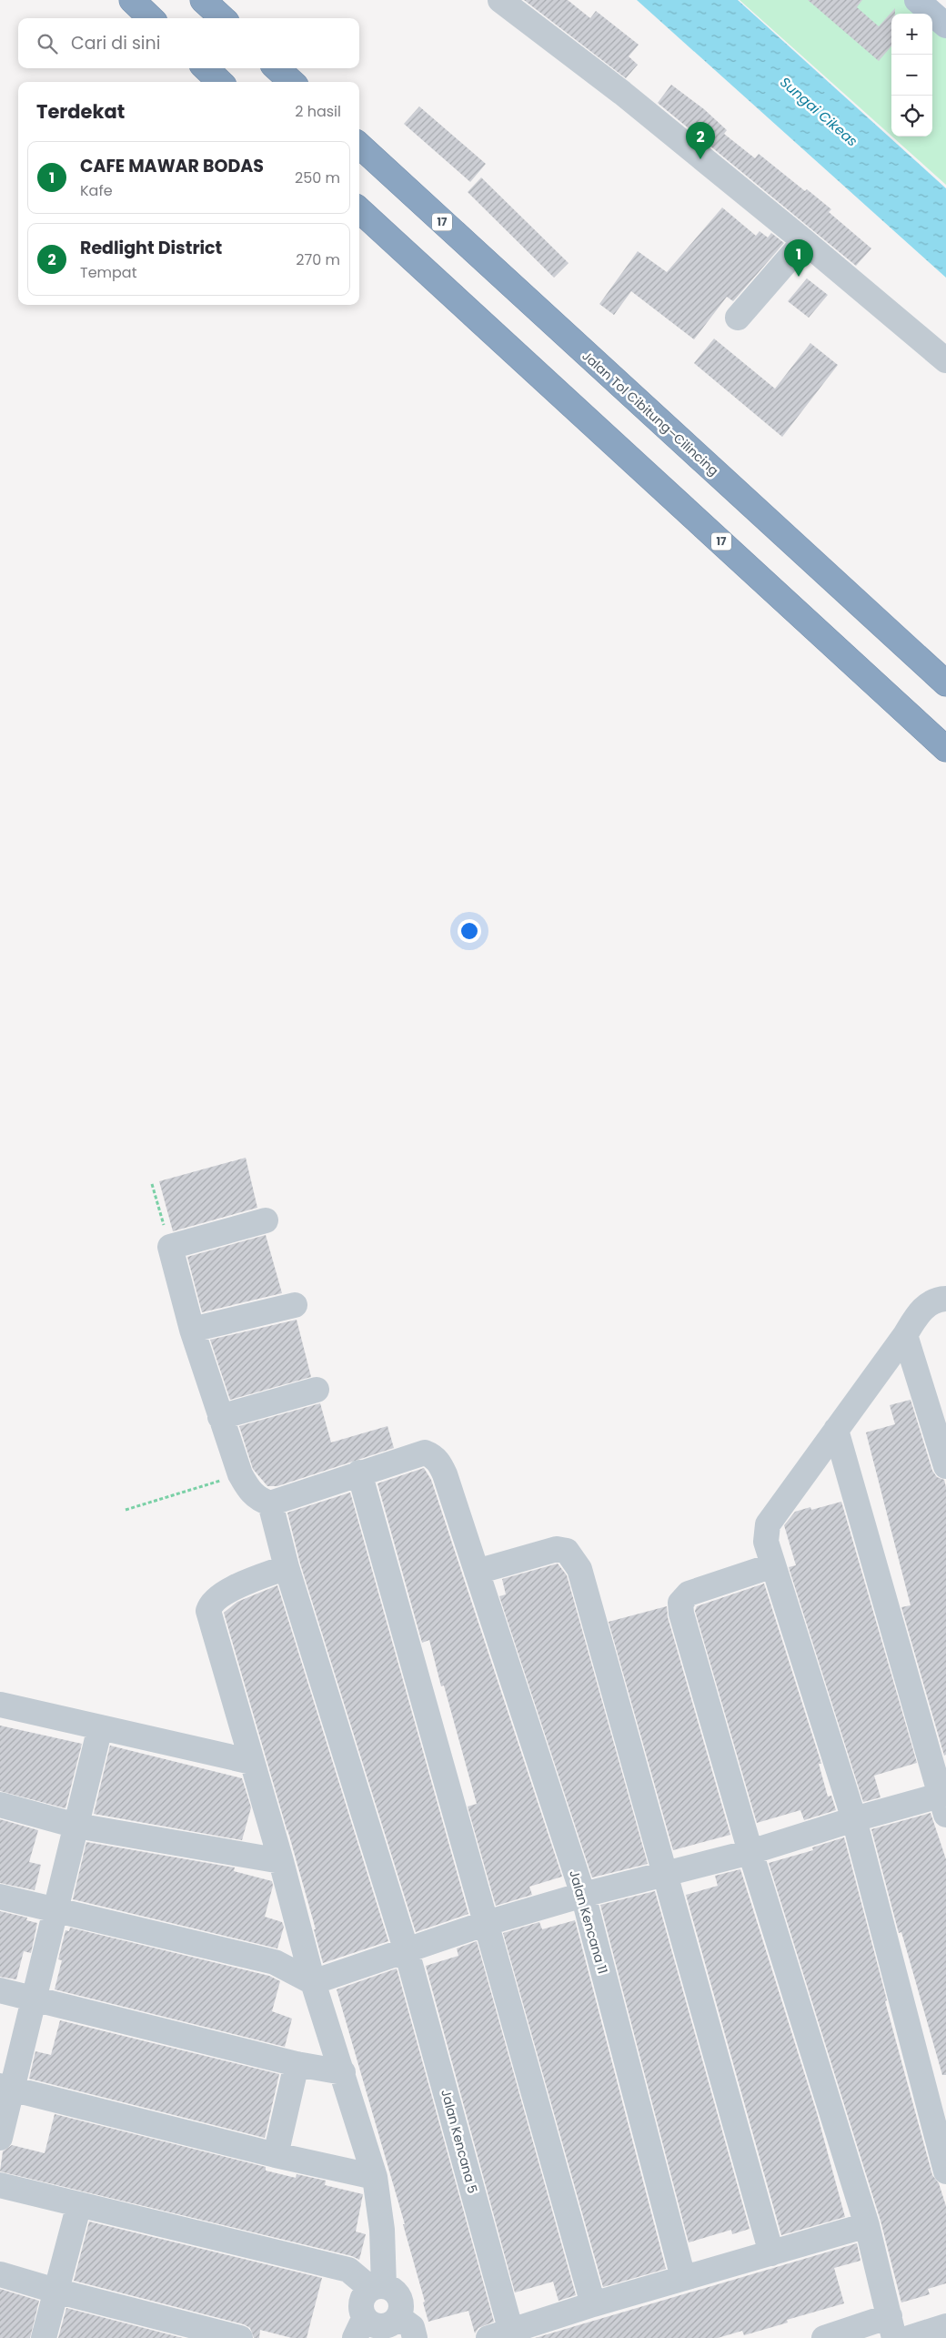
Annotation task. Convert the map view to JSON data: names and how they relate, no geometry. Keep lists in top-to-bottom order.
{
  "streets": {
    "highway": ["17", "Jalan Tol Cibitung–Cilincing"],
    "street": ["Jalan Kencana 11", "Jalan Kencana 5"]
  },
  "crossings": [
    ["Jalan Kencana 11", "Jalan Kencana 5"]
  ],
  "water": ["Sungai Cikeas"],
  "page": {
    "map_buttons": ["+", "−"],
    "search": "Cari di sini",
    "heading": ["Terdekat", "2 hasil"],
    "pins": ["2", "1"],
    "list": [
      {
        "mark": "1",
        "name": "CAFE MAWAR BODAS",
        "note": "Kafe",
        "value": "250 m"
      },
      {
        "mark": "2",
        "name": "Redlight District",
        "note": "Tempat",
        "value": "270 m"
      }
    ]
  }
}
